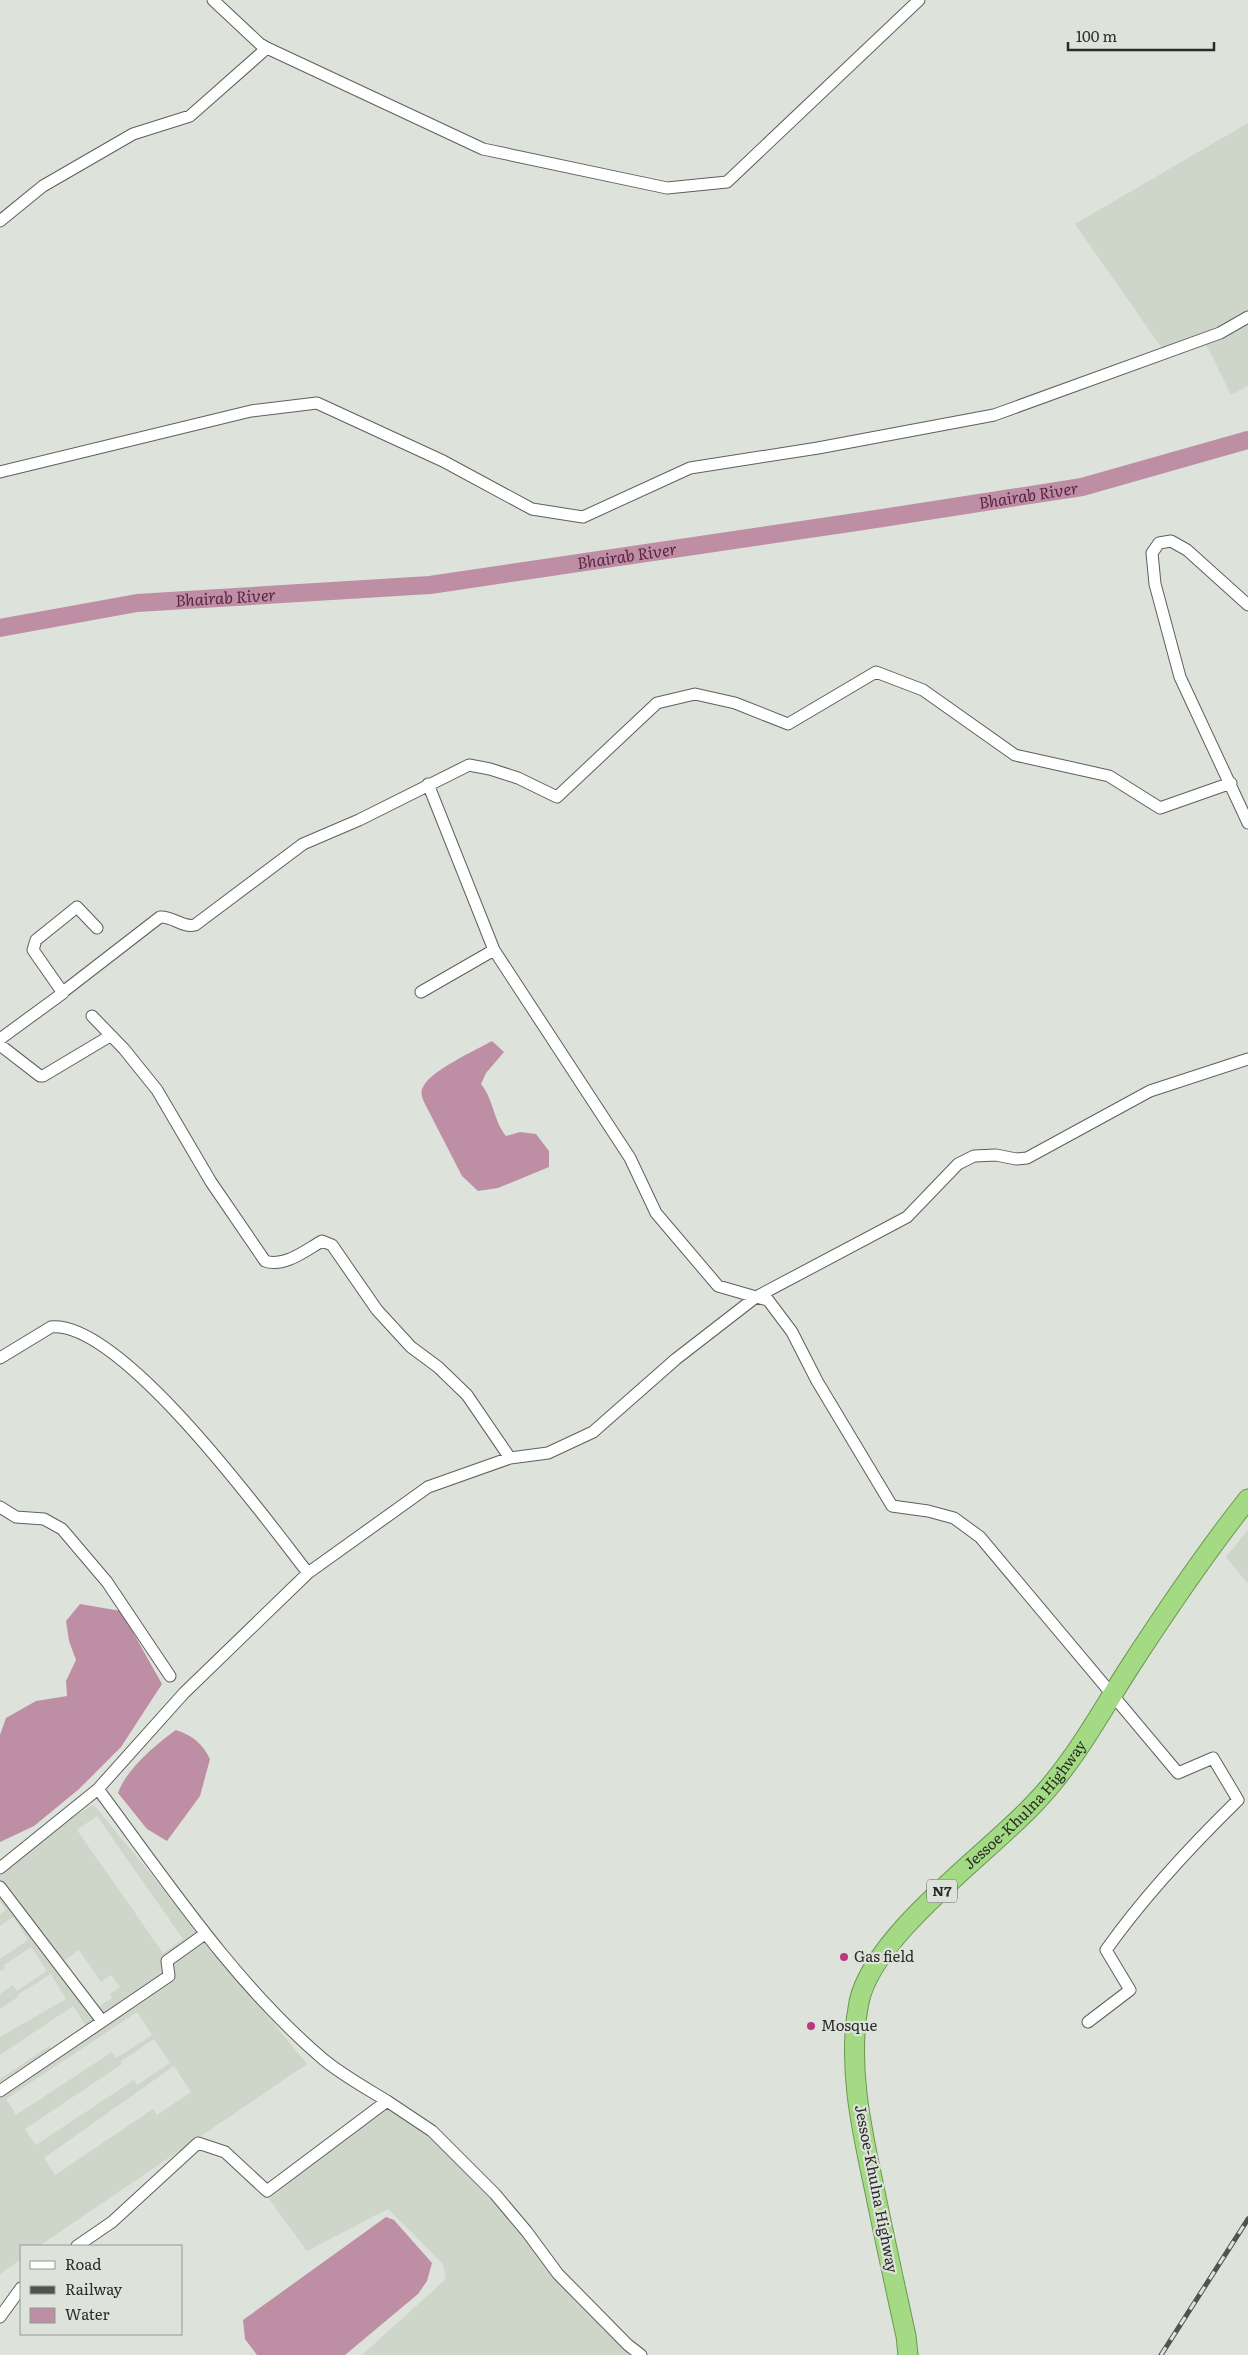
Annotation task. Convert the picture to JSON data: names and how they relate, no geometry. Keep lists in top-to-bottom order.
{
  "streets": {
    "highway": ["Jessoe-Khulna Highway", "N7"]
  },
  "water": ["Bhairab River"],
  "places": ["Gas field", "Mosque"],
  "legend": ["Road", "Railway", "Water"],
  "scale_bar": "100 m"
}
